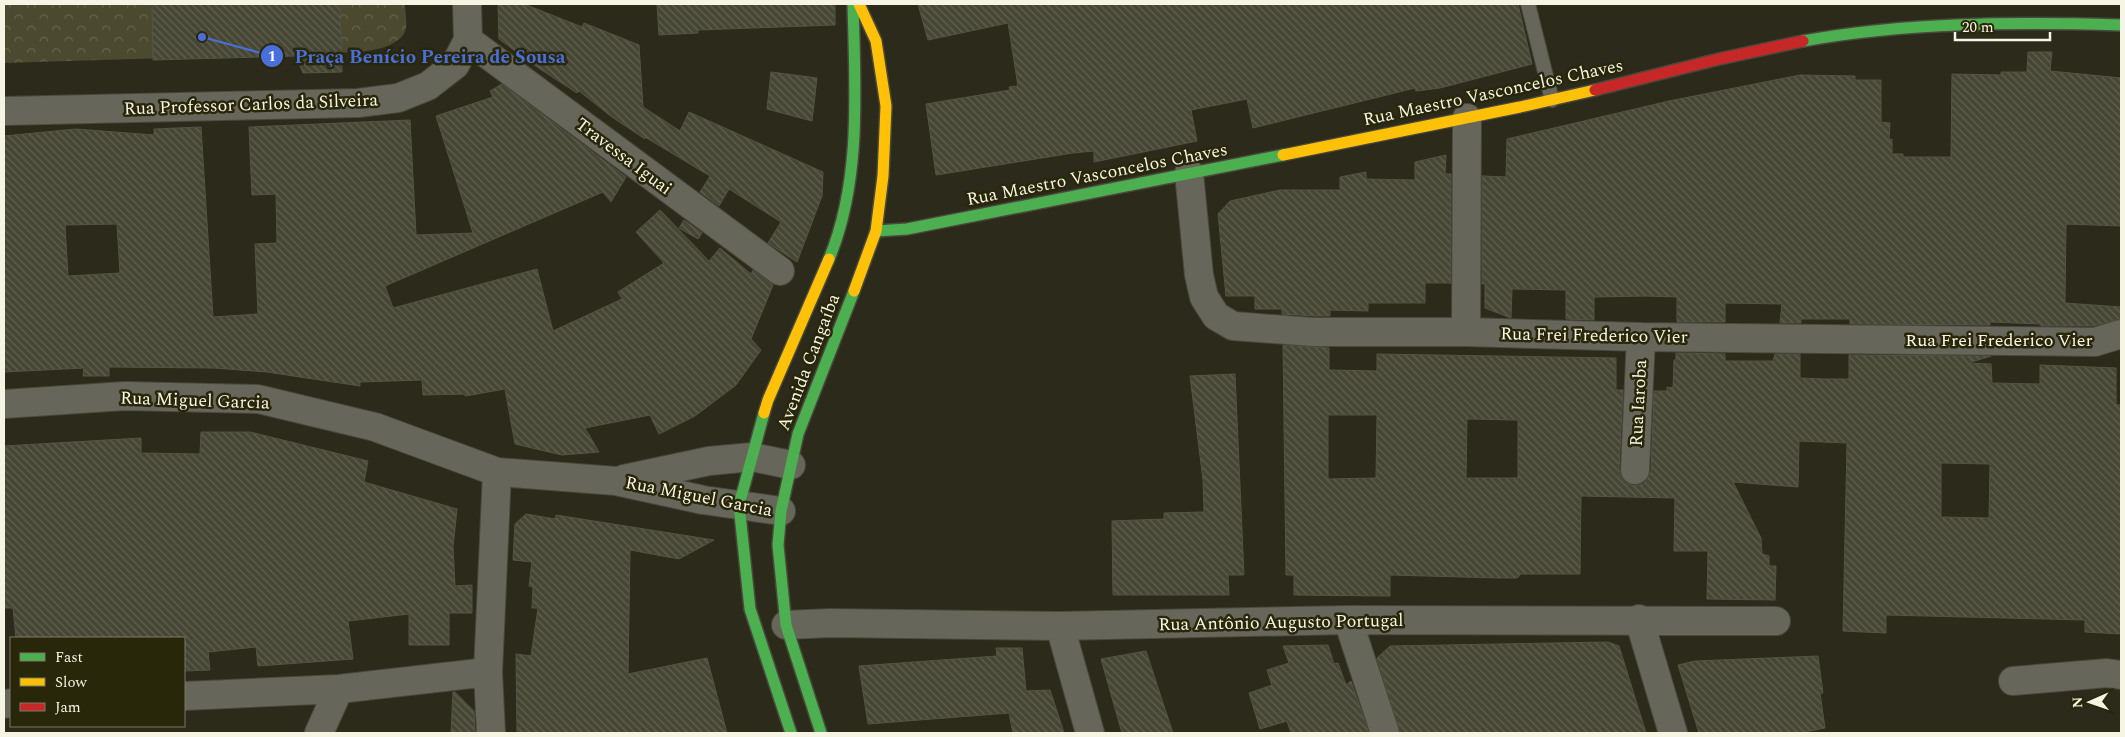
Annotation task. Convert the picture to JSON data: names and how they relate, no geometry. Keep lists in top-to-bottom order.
{
  "streets": {
    "main road": ["Rua Maestro Vasconcelos Chaves", "Avenida Cangaíba"],
    "street": [
      "Rua Professor Carlos da Silveira",
      "Travessa Iguai",
      "Rua Frei Frederico Vier",
      "Rua Miguel Garcia",
      "Rua Iaroba",
      "Rua Antônio Augusto Portugal"
    ]
  },
  "crossings": [
    ["Rua Maestro Vasconcelos Chaves", "Rua Frei Frederico Vier"],
    ["Rua Maestro Vasconcelos Chaves", "Avenida Cangaíba"],
    ["Rua Professor Carlos da Silveira", "Travessa Iguai"],
    ["Rua Frei Frederico Vier", "Rua Iaroba"],
    ["Avenida Cangaíba", "Rua Miguel Garcia"],
    ["Avenida Cangaíba", "Rua Antônio Augusto Portugal"]
  ],
  "places": ["Praça Benício Pereira de Sousa"],
  "legend": ["Fast", "Slow", "Jam"],
  "scale_bar": "20 m",
  "north": "left"
}
